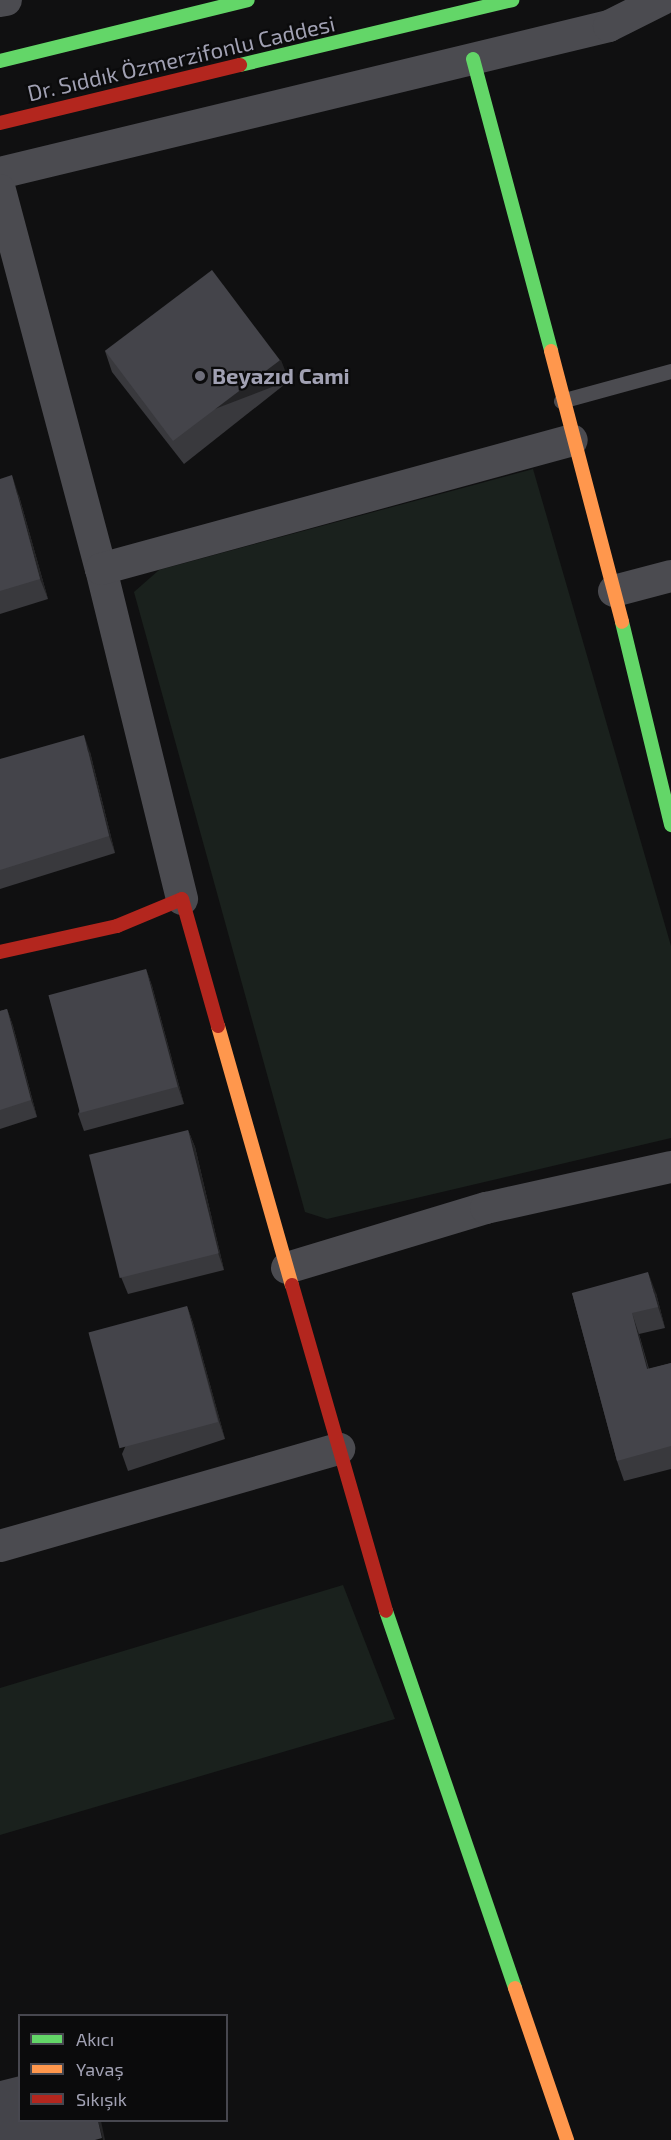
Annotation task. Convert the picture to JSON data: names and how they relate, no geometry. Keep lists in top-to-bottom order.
{
  "streets": {
    "street": ["Dr. Sıddık Özmerzifonlu Caddesi"]
  },
  "places": ["Beyazıd Cami"],
  "legend": ["Akıcı", "Yavaş", "Sıkışık"]
}
